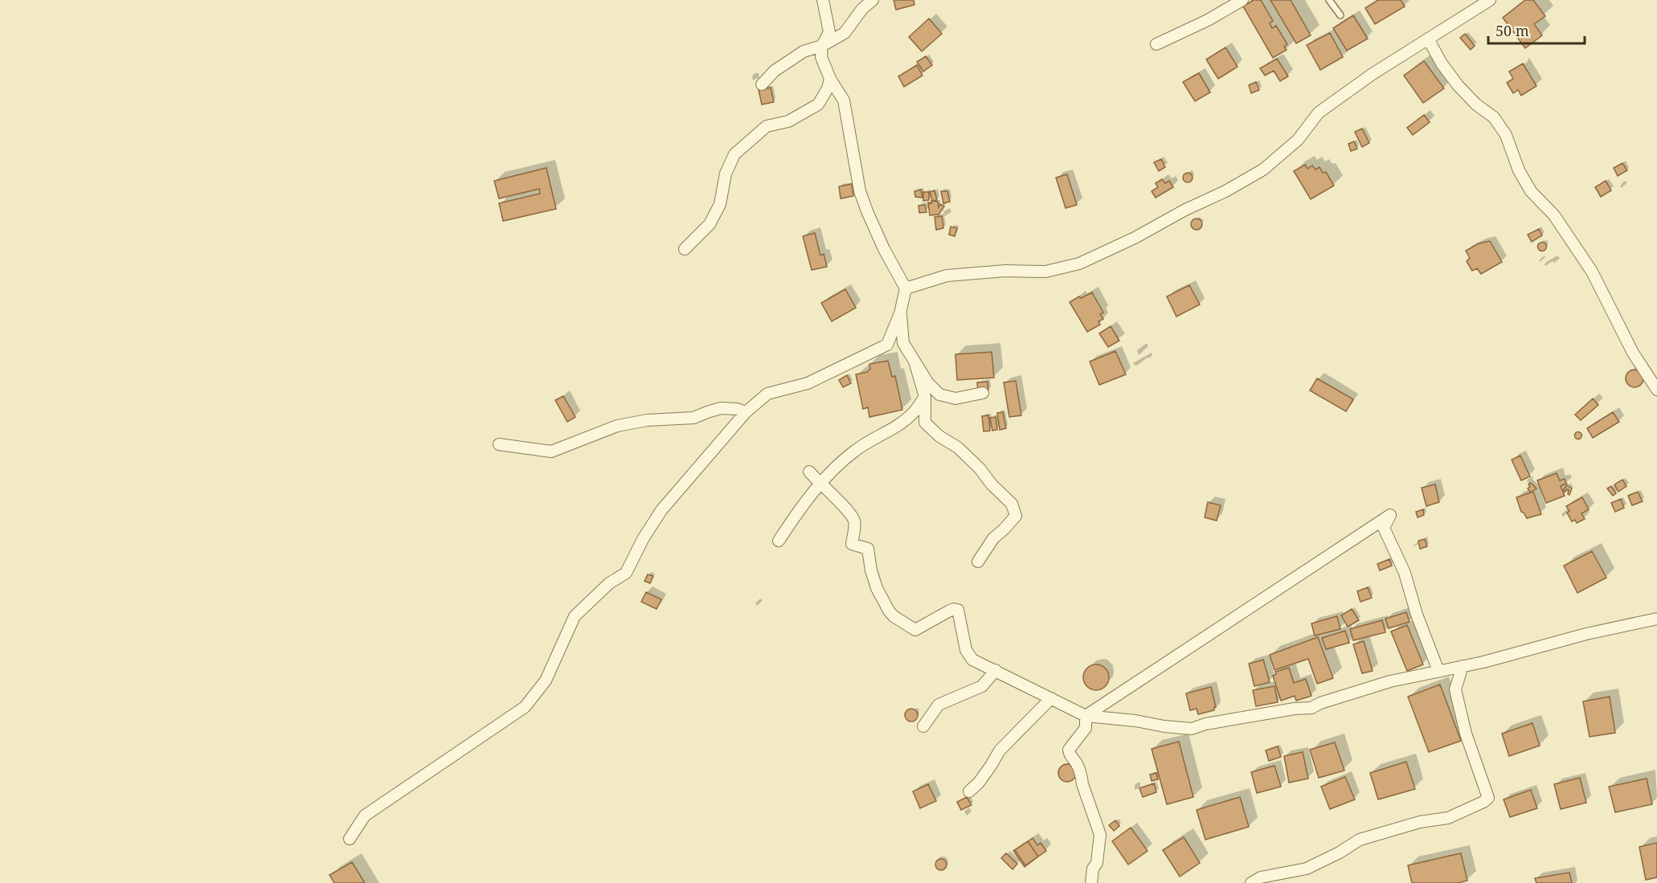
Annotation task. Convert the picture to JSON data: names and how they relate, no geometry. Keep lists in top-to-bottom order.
{
  "scale_bar": "50 m"
}
